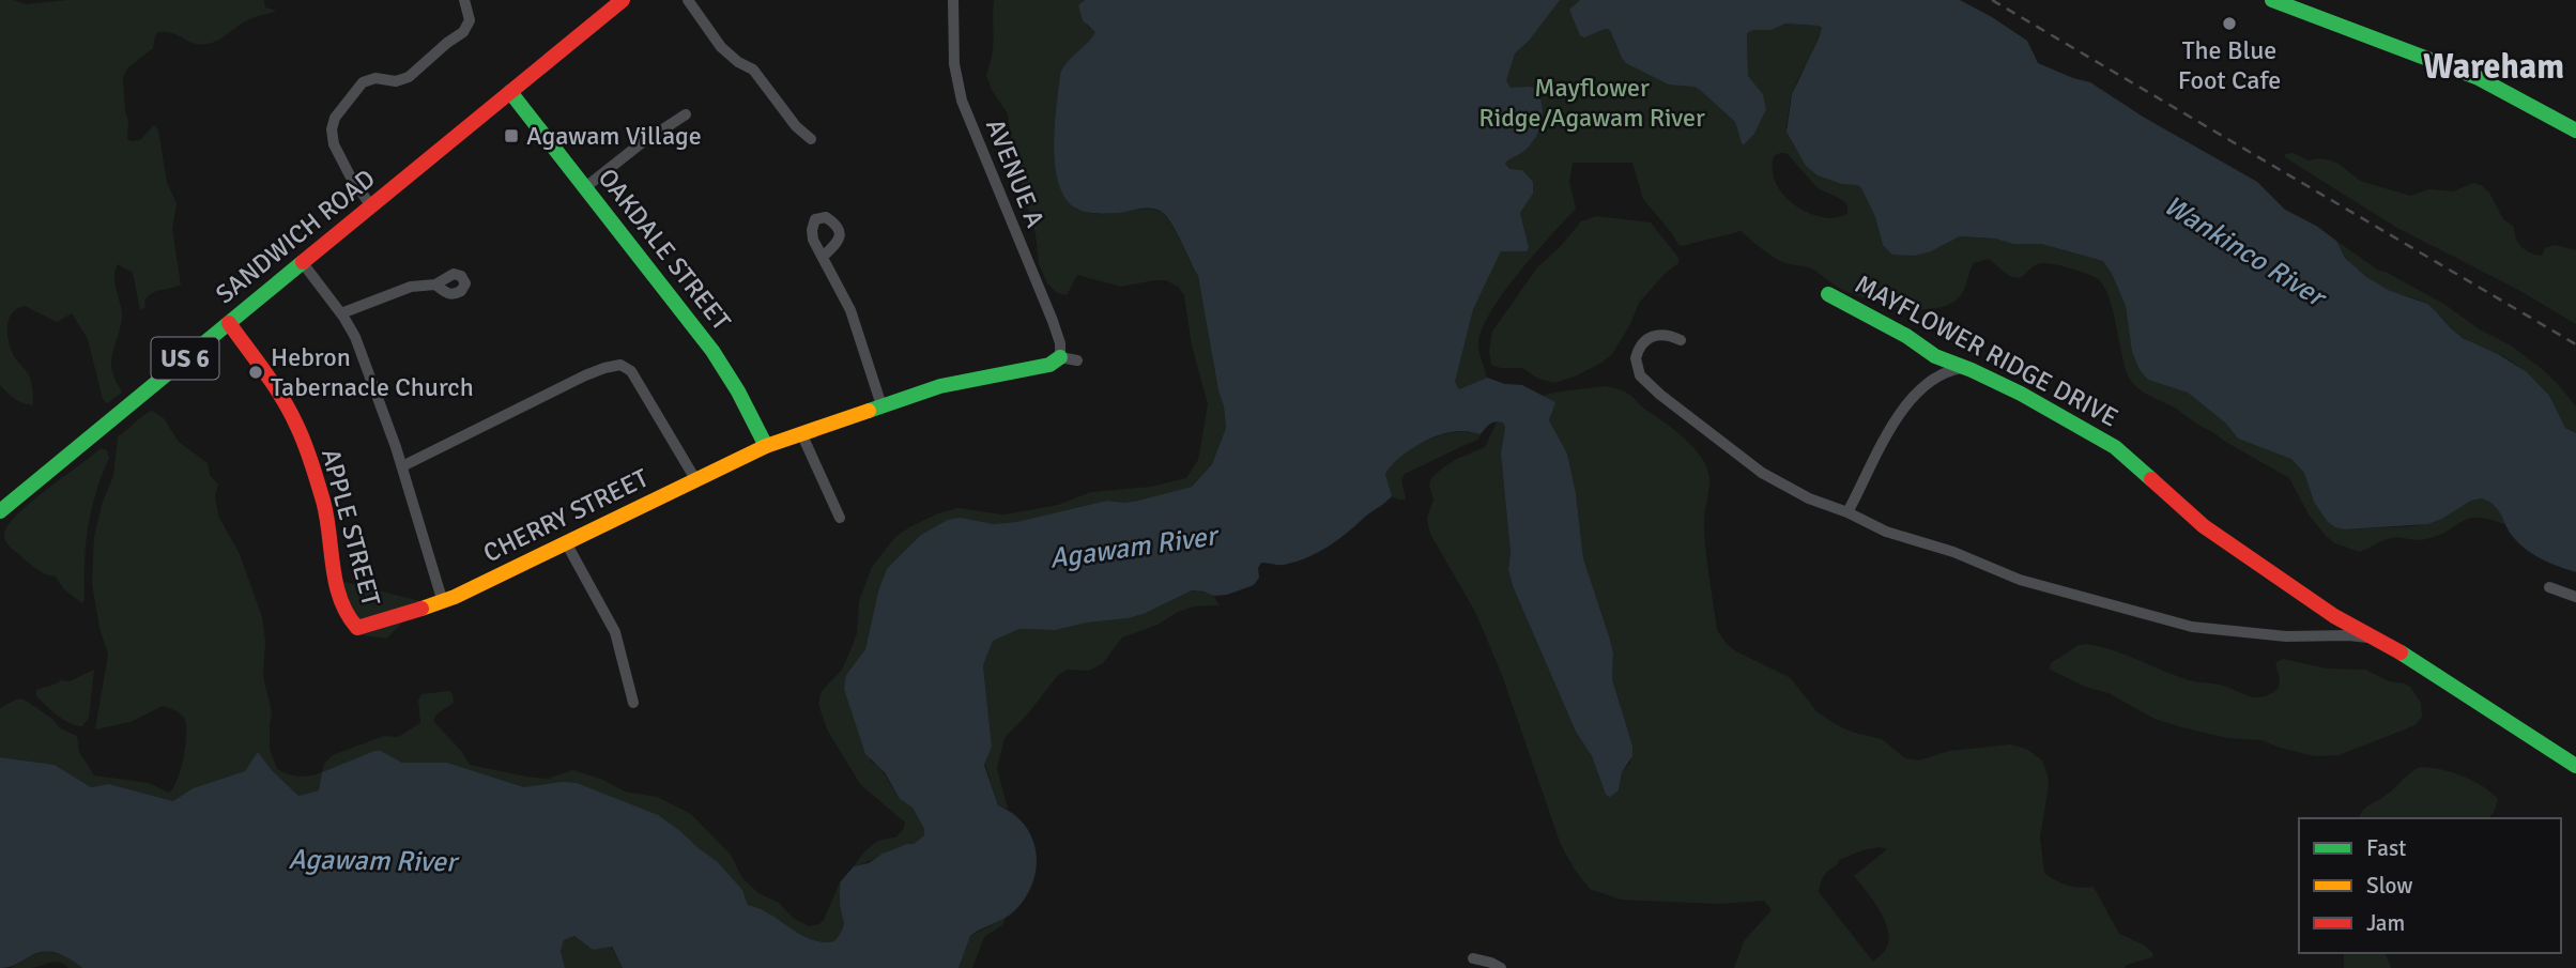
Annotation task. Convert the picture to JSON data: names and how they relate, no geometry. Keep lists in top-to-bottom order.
{
  "streets": {
    "street": [
      "AVENUE A",
      "SANDWICH ROAD",
      "OAKDALE STREET",
      "MAYFLOWER RIDGE DRIVE",
      "US 6",
      "CHERRY STREET",
      "APPLE STREET"
    ]
  },
  "crossings": [
    ["AVENUE A", "CHERRY STREET"],
    ["SANDWICH ROAD", "OAKDALE STREET"],
    ["SANDWICH ROAD", "APPLE STREET"],
    ["OAKDALE STREET", "CHERRY STREET"],
    ["CHERRY STREET", "APPLE STREET"]
  ],
  "districts": ["Wareham"],
  "water": ["Wankinco River", "Agawam River"],
  "parks": ["Mayflower Ridge/Agawam River"],
  "places": {
    "other": ["The Blue Foot Cafe", "Hebron Tabernacle Church"],
    "transit": ["Agawam Village"]
  },
  "legend": ["Fast", "Slow", "Jam"]
}
